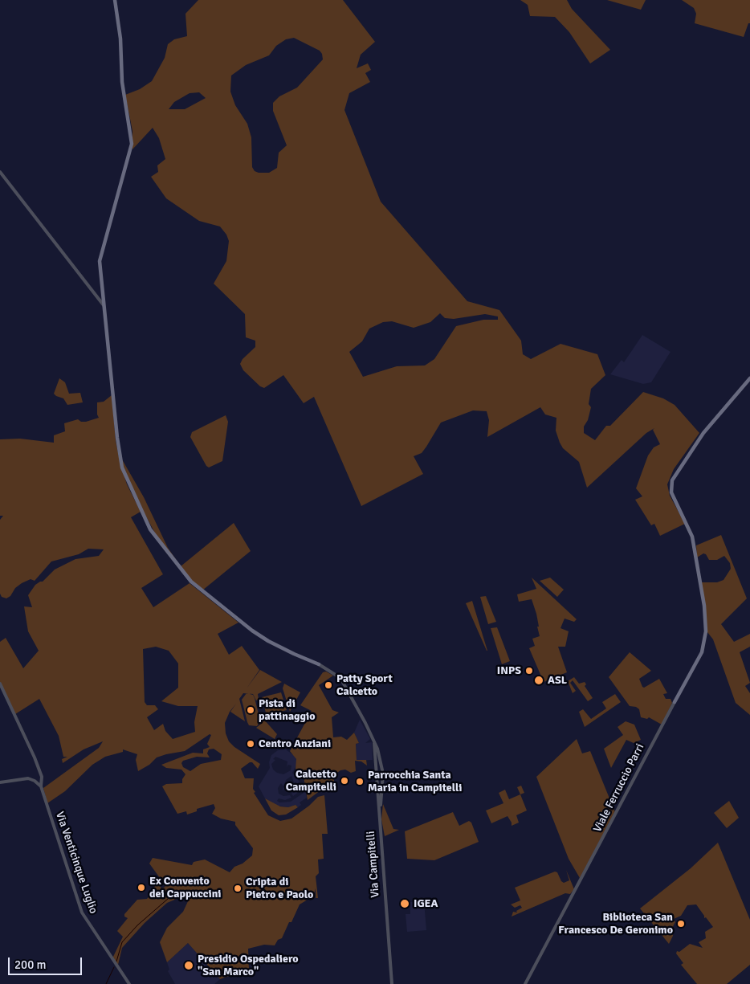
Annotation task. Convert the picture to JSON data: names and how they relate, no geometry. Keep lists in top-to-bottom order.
{
  "streets": {
    "street": ["Viale Ferruccio Parri", "Via Venticinque Luglio", "Via Campitelli"]
  },
  "places": [
    "INPS",
    "ASL",
    "Patty Sport Calcetto",
    "Pista di pattinaggio",
    "Centro Anziani",
    "Calcetto Campitelli",
    "Parrocchia Santa Maria in Campitelli",
    "Ex Convento dei Cappuccini",
    "Cripta di Pietro e Paolo",
    "IGEA",
    "Biblioteca San Francesco De Geronimo",
    "Presidio Ospedaliero \"San Marco\""
  ],
  "scale_bar": "200 m"
}
